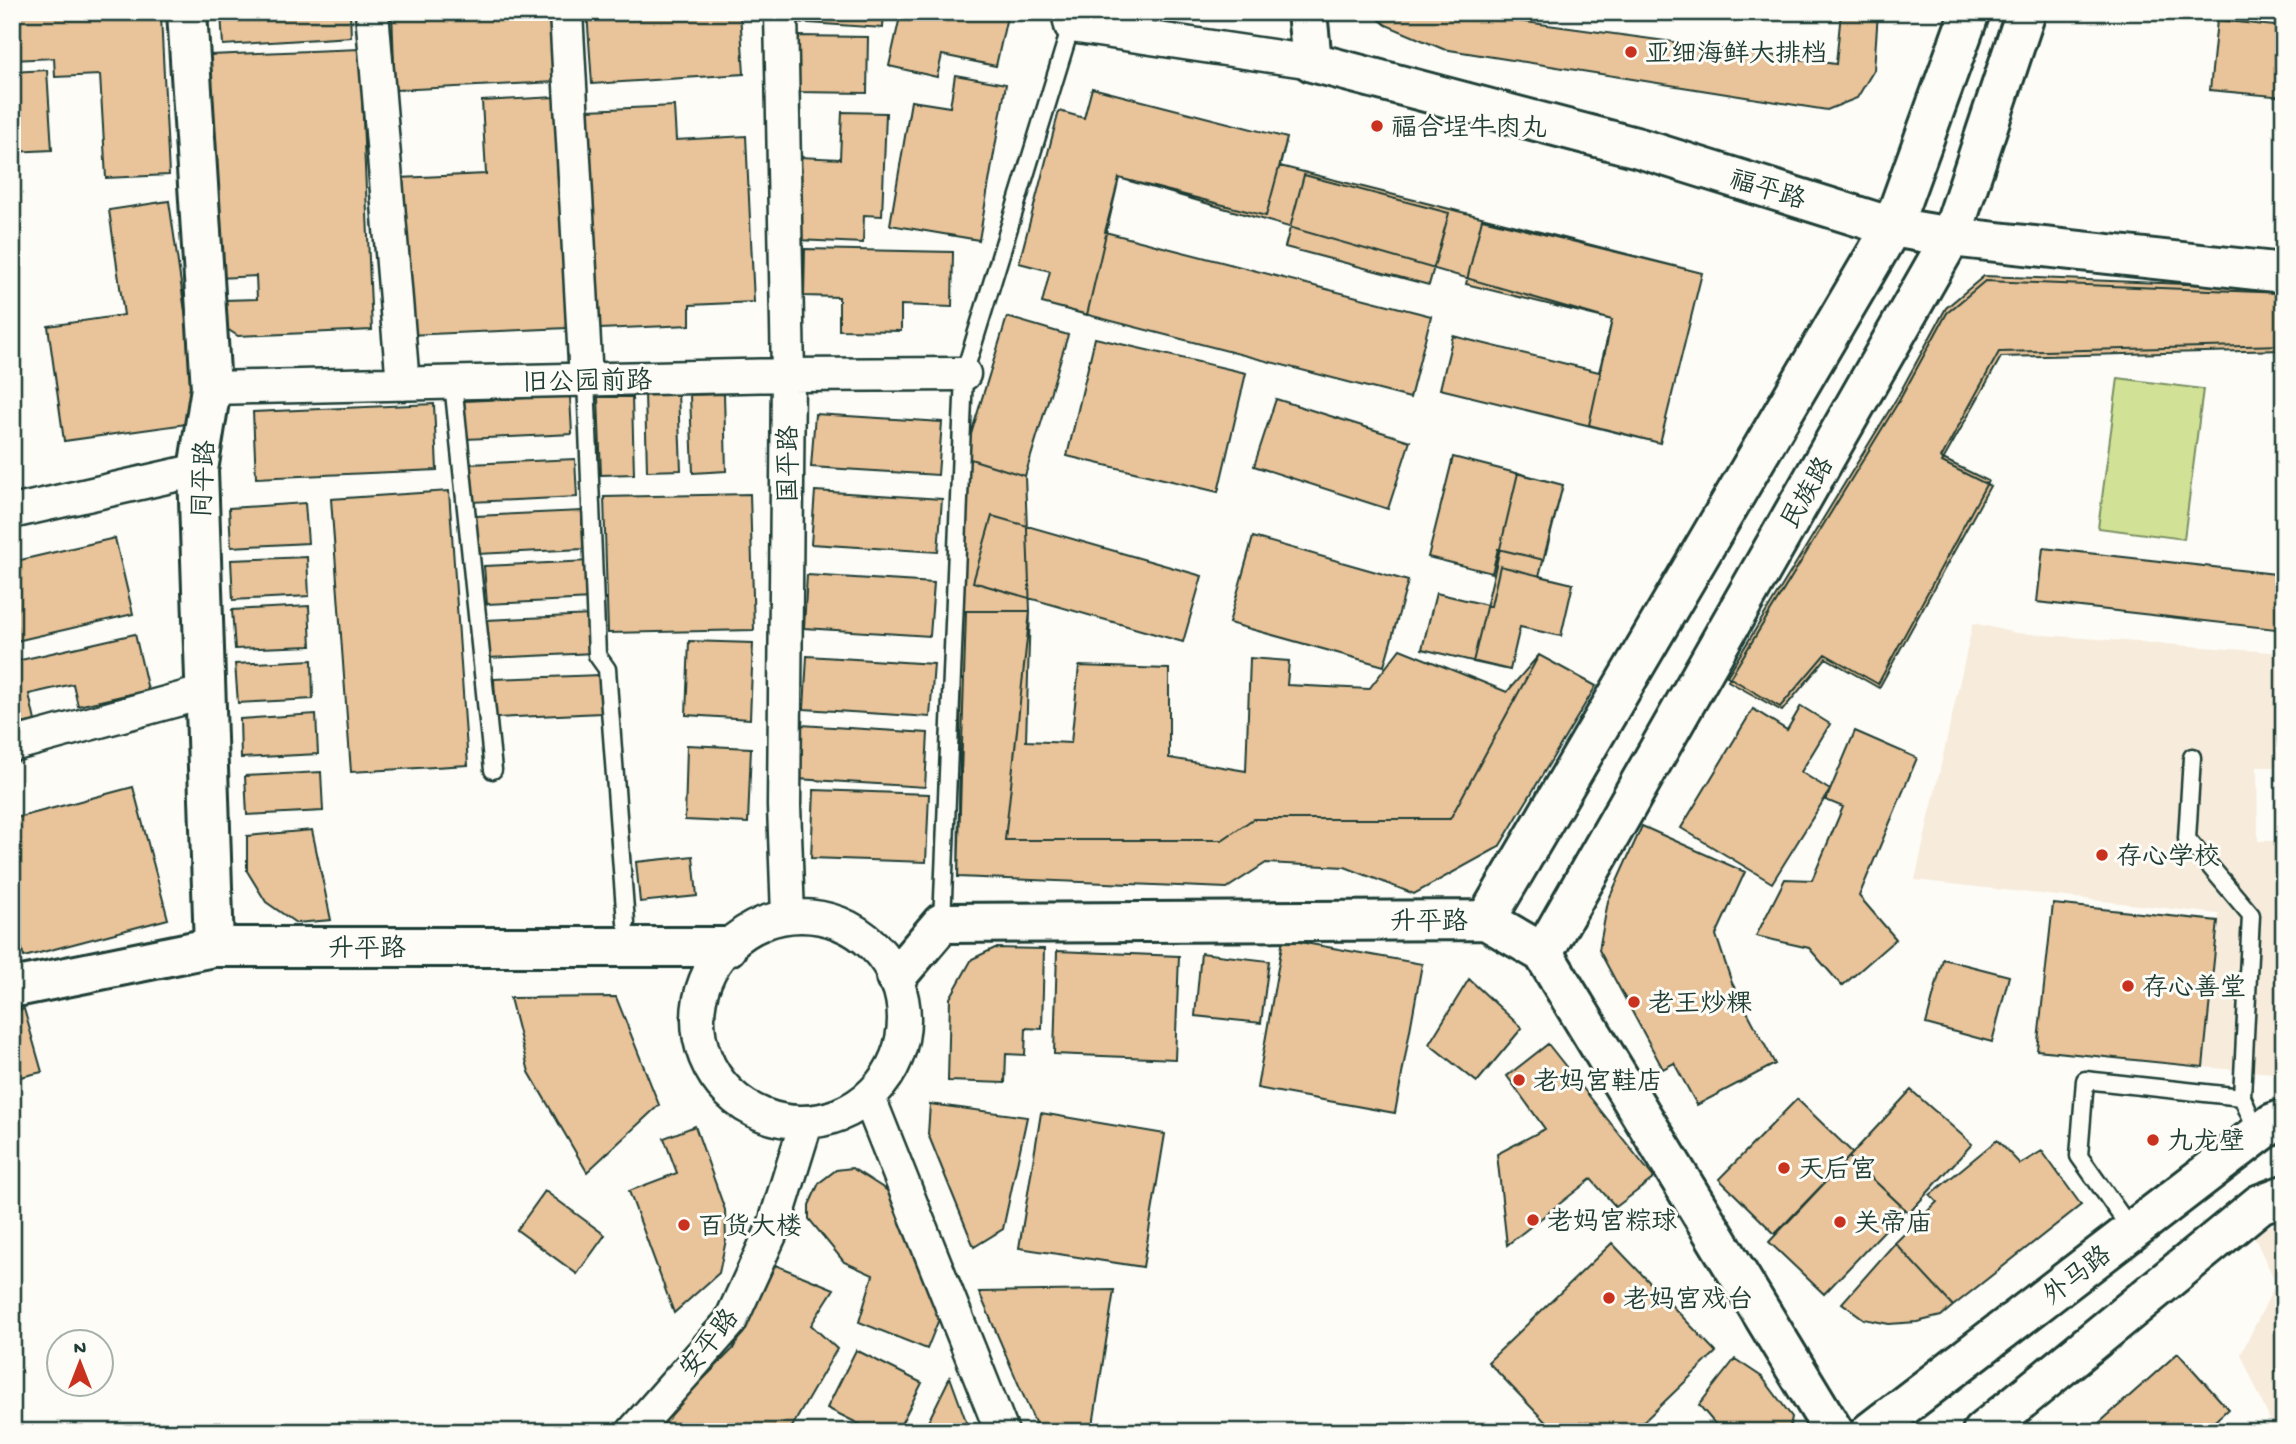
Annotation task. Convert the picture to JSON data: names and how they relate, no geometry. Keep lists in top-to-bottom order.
{
  "streets": {
    "street": [
      "福平路",
      "旧公园前路",
      "国平路",
      "同平路",
      "民族路",
      "升平路",
      "外马路",
      "安平路"
    ]
  },
  "crossings": [
    ["福平路", "民族路"],
    ["旧公园前路", "国平路"],
    ["旧公园前路", "同平路"],
    ["国平路", "升平路"],
    ["国平路", "安平路"],
    ["同平路", "升平路"],
    ["民族路", "升平路"],
    ["升平路", "安平路"]
  ],
  "places": [
    "亚细海鲜大排档",
    "福合埕牛肉丸",
    "存心学校",
    "存心善堂",
    "老王炒粿",
    "老妈宫鞋店",
    "九龙壁",
    "天后宫",
    "老妈宫粽球",
    "关帝庙",
    "百货大楼",
    "老妈宫戏台"
  ],
  "north": "top"
}
